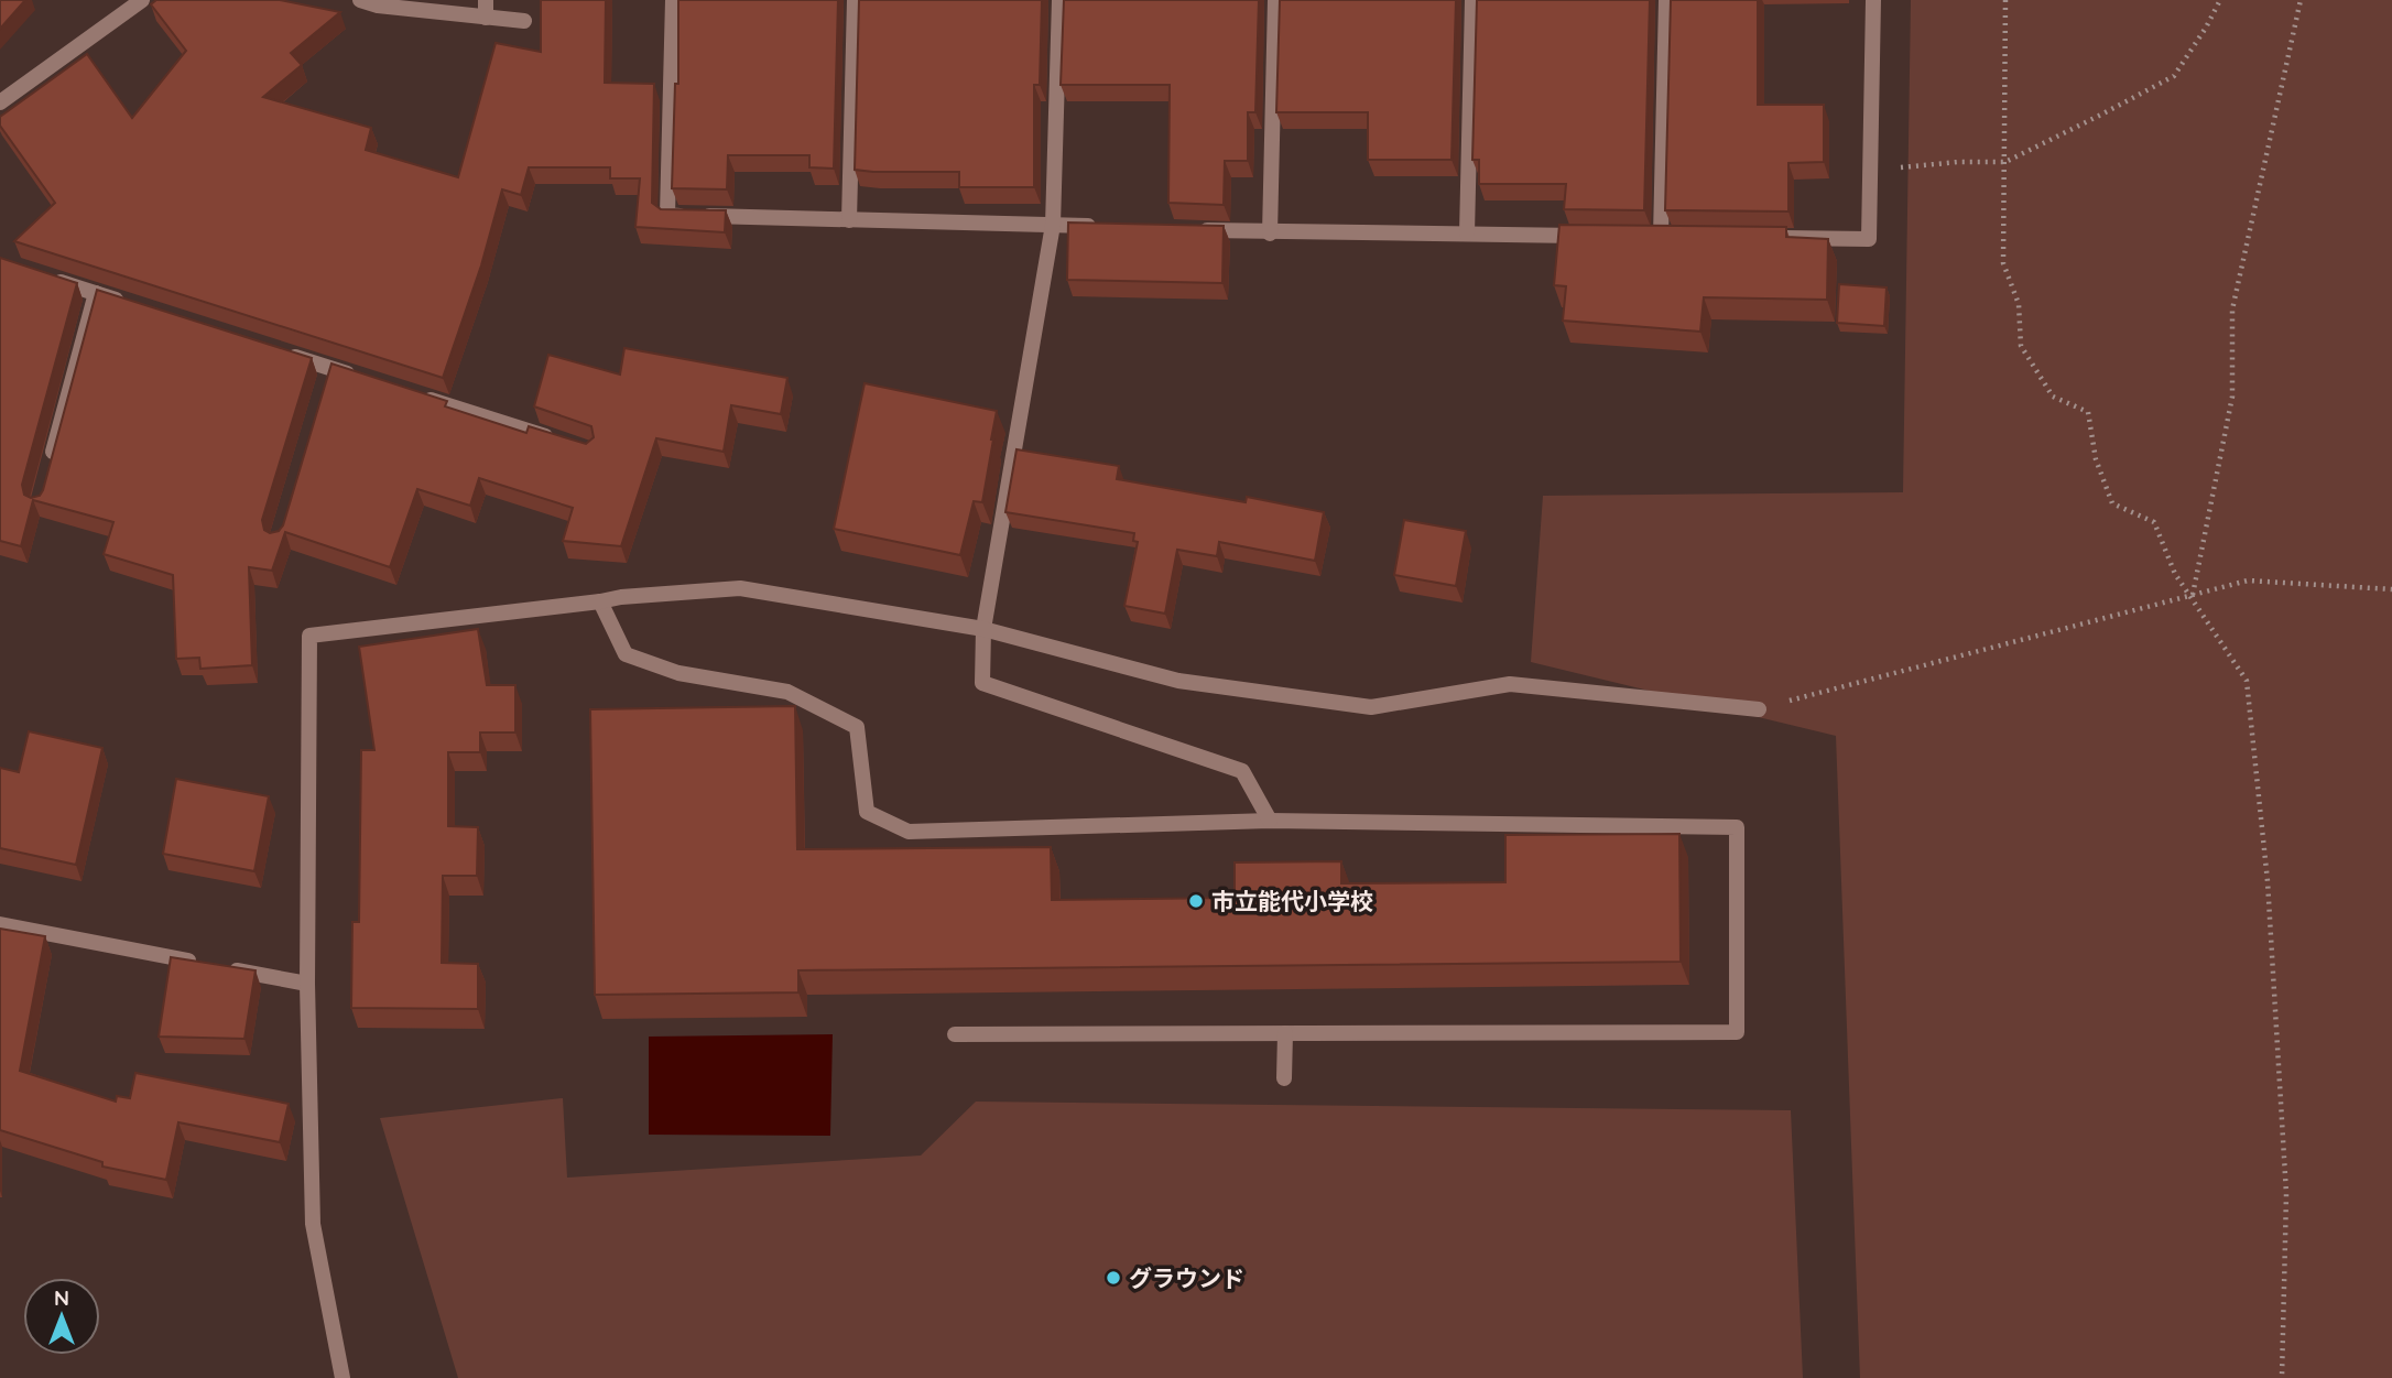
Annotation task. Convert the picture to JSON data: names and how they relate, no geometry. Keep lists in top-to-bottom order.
{
  "places": ["市立能代小学校", "グラウンド"],
  "north": "top"
}
